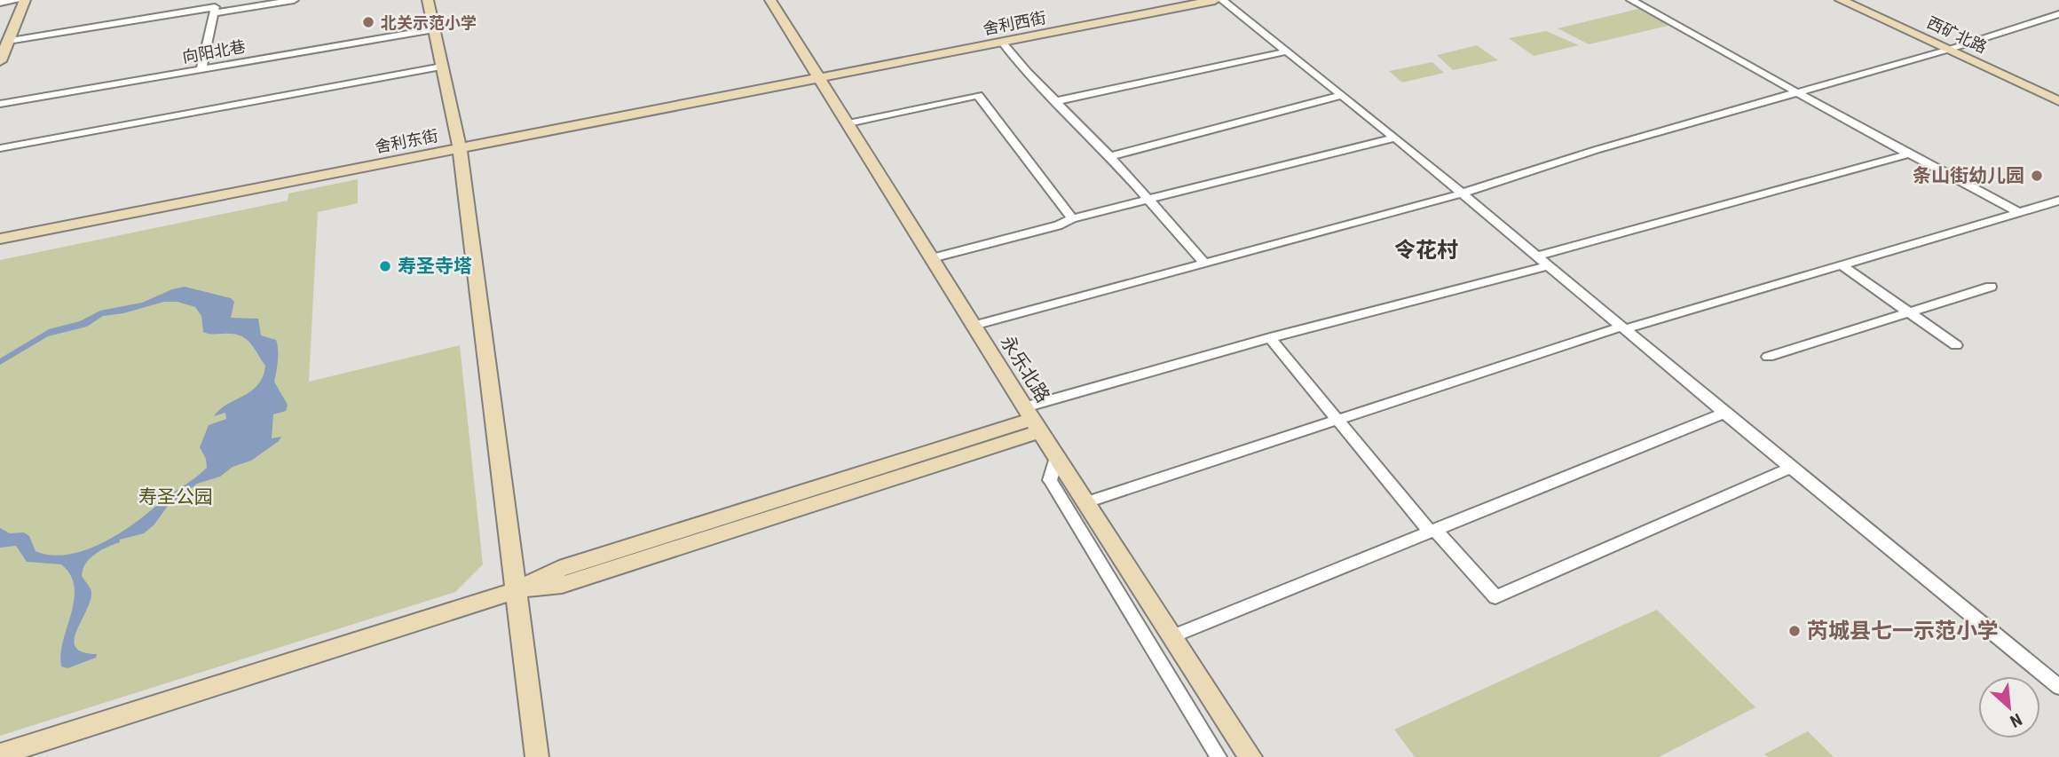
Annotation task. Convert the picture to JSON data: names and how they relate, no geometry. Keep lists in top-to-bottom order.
{
  "streets": {
    "street": [
      "舍利西街",
      "西矿北路",
      "向阳北巷",
      "舍利东街",
      "永乐北路"
    ]
  },
  "crossings": [
    ["舍利西街", "舍利东街"],
    ["舍利西街", "永乐北路"],
    ["舍利东街", "永乐北路"]
  ],
  "districts": ["令花村"],
  "parks": ["寿圣公园"],
  "places": [
    "北关示范小学",
    "条山街幼儿园",
    "寿圣寺塔",
    "芮城县七一示范小学"
  ],
  "north": "bottom right"
}
